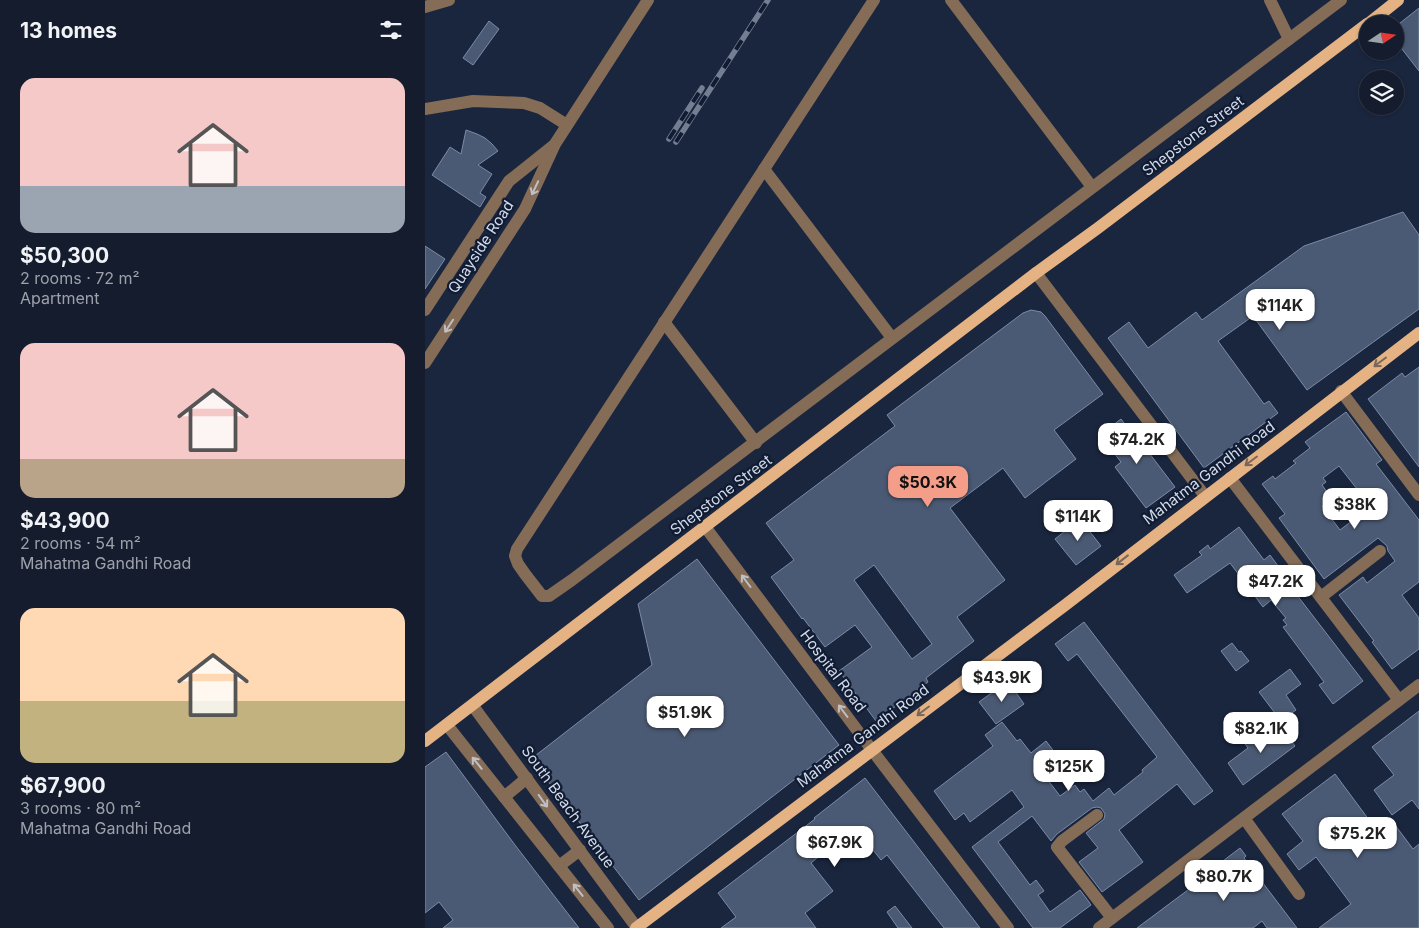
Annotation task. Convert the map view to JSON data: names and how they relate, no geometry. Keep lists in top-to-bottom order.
{
  "streets": {
    "main road": ["Shepstone Street", "Mahatma Gandhi Road"],
    "street": ["Quayside Road", "Hospital Road", "South Beach Avenue"]
  },
  "crossings": [
    ["Shepstone Street", "Hospital Road"],
    ["Shepstone Street", "South Beach Avenue"],
    ["Mahatma Gandhi Road", "Hospital Road"],
    ["Mahatma Gandhi Road", "South Beach Avenue"]
  ],
  "one_way": ["Mahatma Gandhi Road", "Hospital Road"],
  "north": "right",
  "page": {
    "heading": "13 homes",
    "list": [
      {
        "name": "$50,300",
        "note": "2 rooms · 72 m² · Apartment"
      },
      {
        "name": "$43,900",
        "note": "2 rooms · 54 m² · Mahatma Gandhi Road"
      },
      {
        "name": "$67,900",
        "note": "3 rooms · 80 m² · Mahatma Gandhi Road"
      }
    ],
    "price": [
      "$114K",
      "$74.2K",
      "$50.3K",
      "$38K",
      "$114K",
      "$47.2K",
      "$43.9K",
      "$51.9K",
      "$82.1K",
      "$125K",
      "$75.2K",
      "$67.9K",
      "$80.7K"
    ]
  }
}
